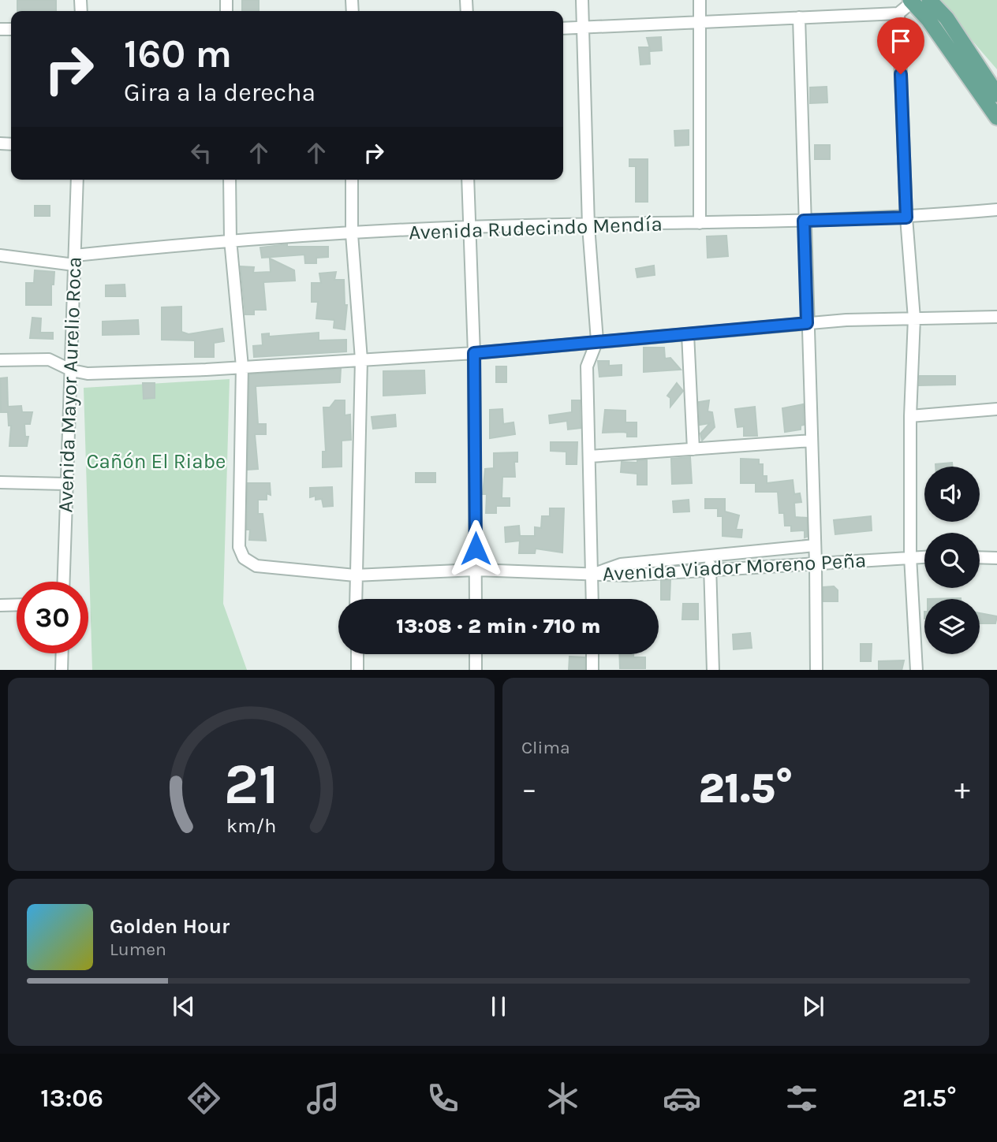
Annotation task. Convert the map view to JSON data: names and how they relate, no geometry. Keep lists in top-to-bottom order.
{
  "streets": {
    "street": ["Avenida Rudecindo Mendía", "Avenida Mayor Aurelio Roca", "Avenida Viador Moreno Peña"]
  },
  "crossings": [
    ["Avenida Rudecindo Mendía", "Avenida Mayor Aurelio Roca"]
  ],
  "parks": ["Cañón El Riabe"],
  "page": {
    "turn": ["160 m", "Gira a la derecha"],
    "limit": "30",
    "trip": "13:08 · 2 min · 710 m",
    "tile": "Clima",
    "heat": ["−", "21.5°", "+"],
    "song": ["Golden Hour", "Lumen"],
    "tabs": ["13:06", "21.5°"],
    "gauge": ["21", "km/h"]
  }
}
